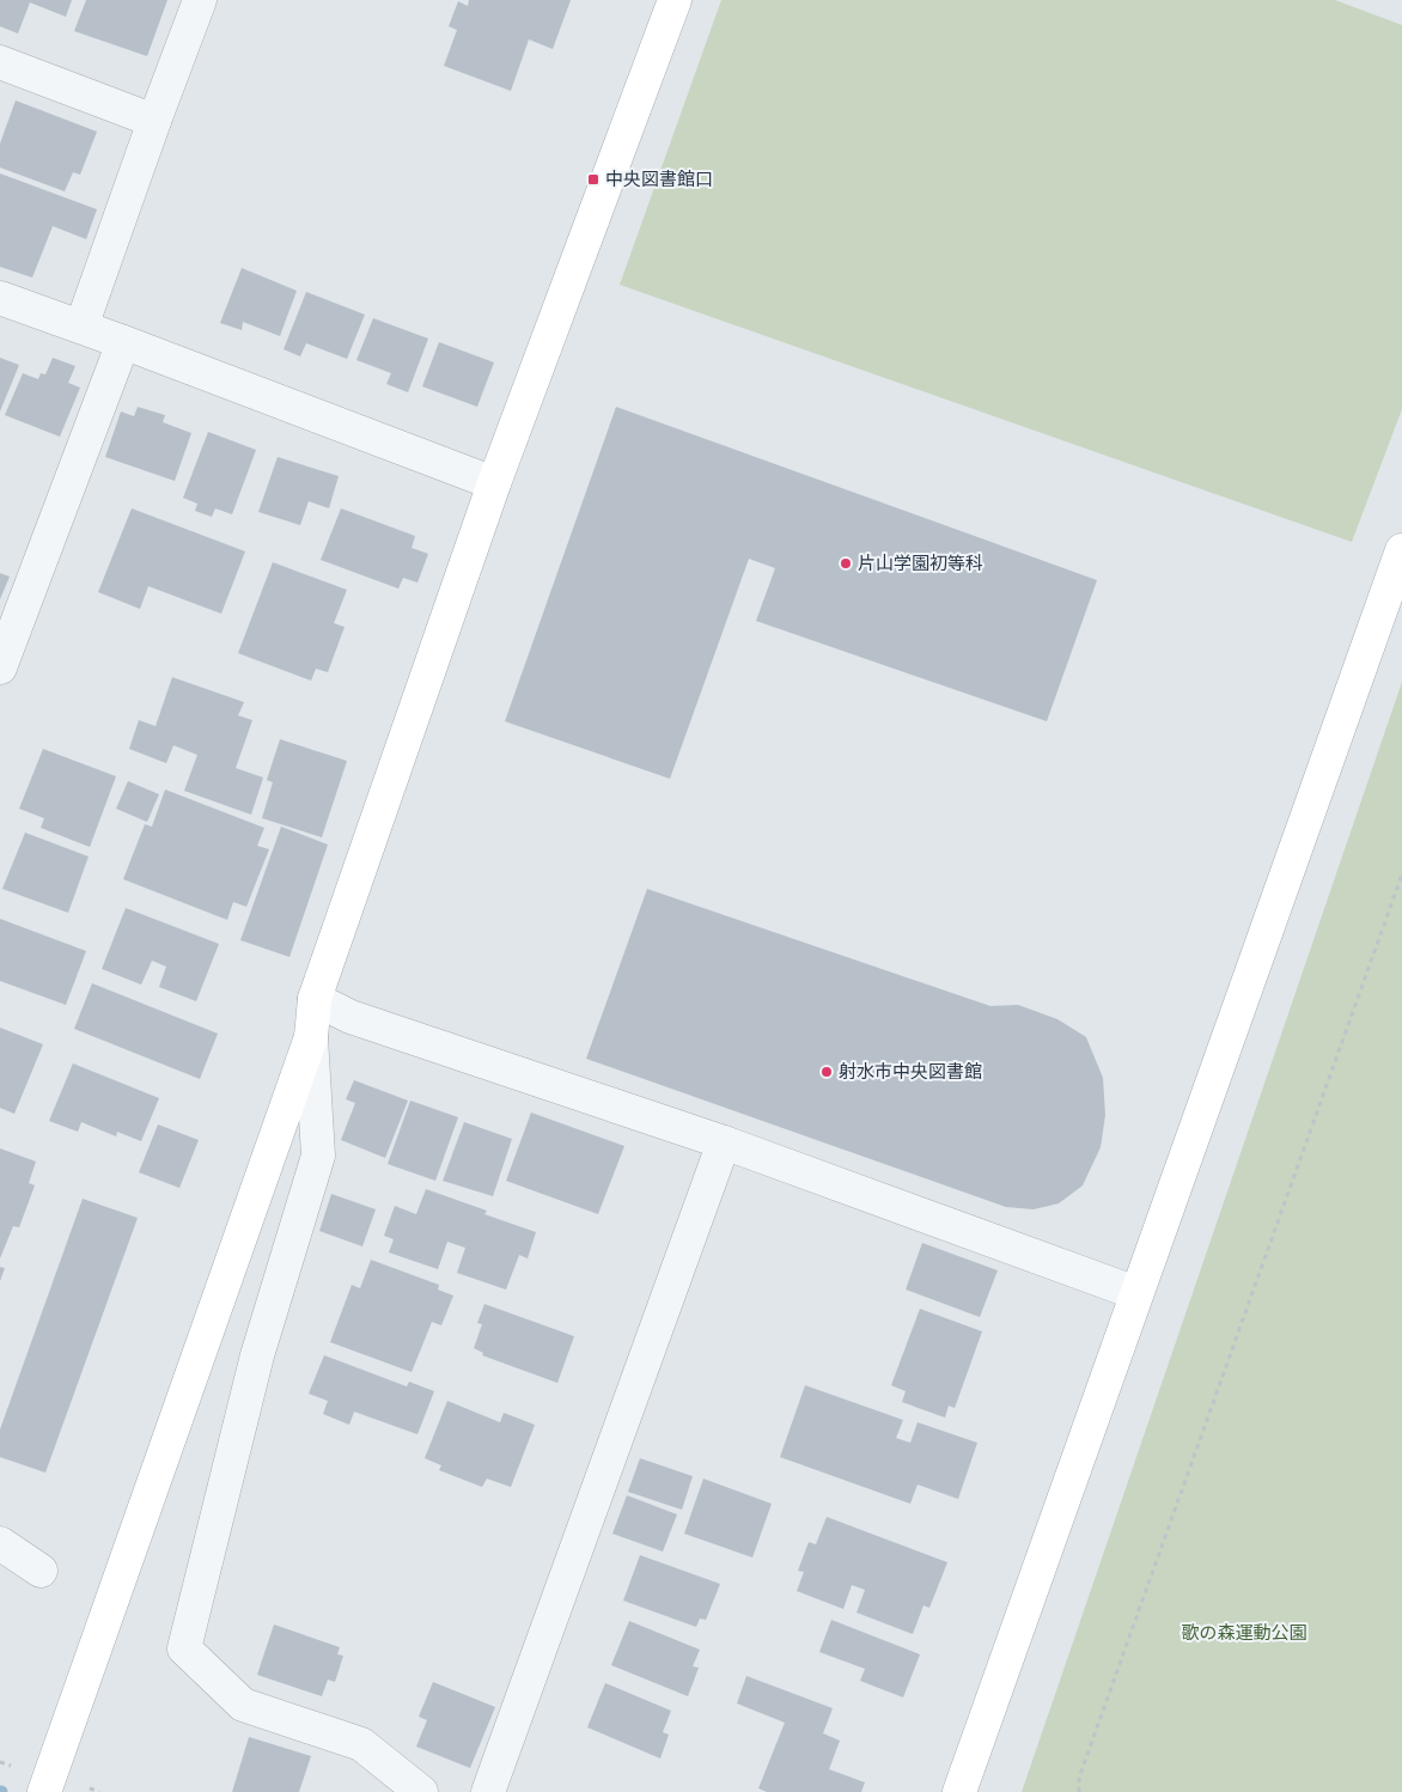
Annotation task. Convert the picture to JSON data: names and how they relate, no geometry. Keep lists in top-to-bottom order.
{
  "parks": ["歌の森運動公園"],
  "places": {
    "transit": ["中央図書館口"],
    "other": ["片山学園初等科", "射水市中央図書館"]
  }
}
